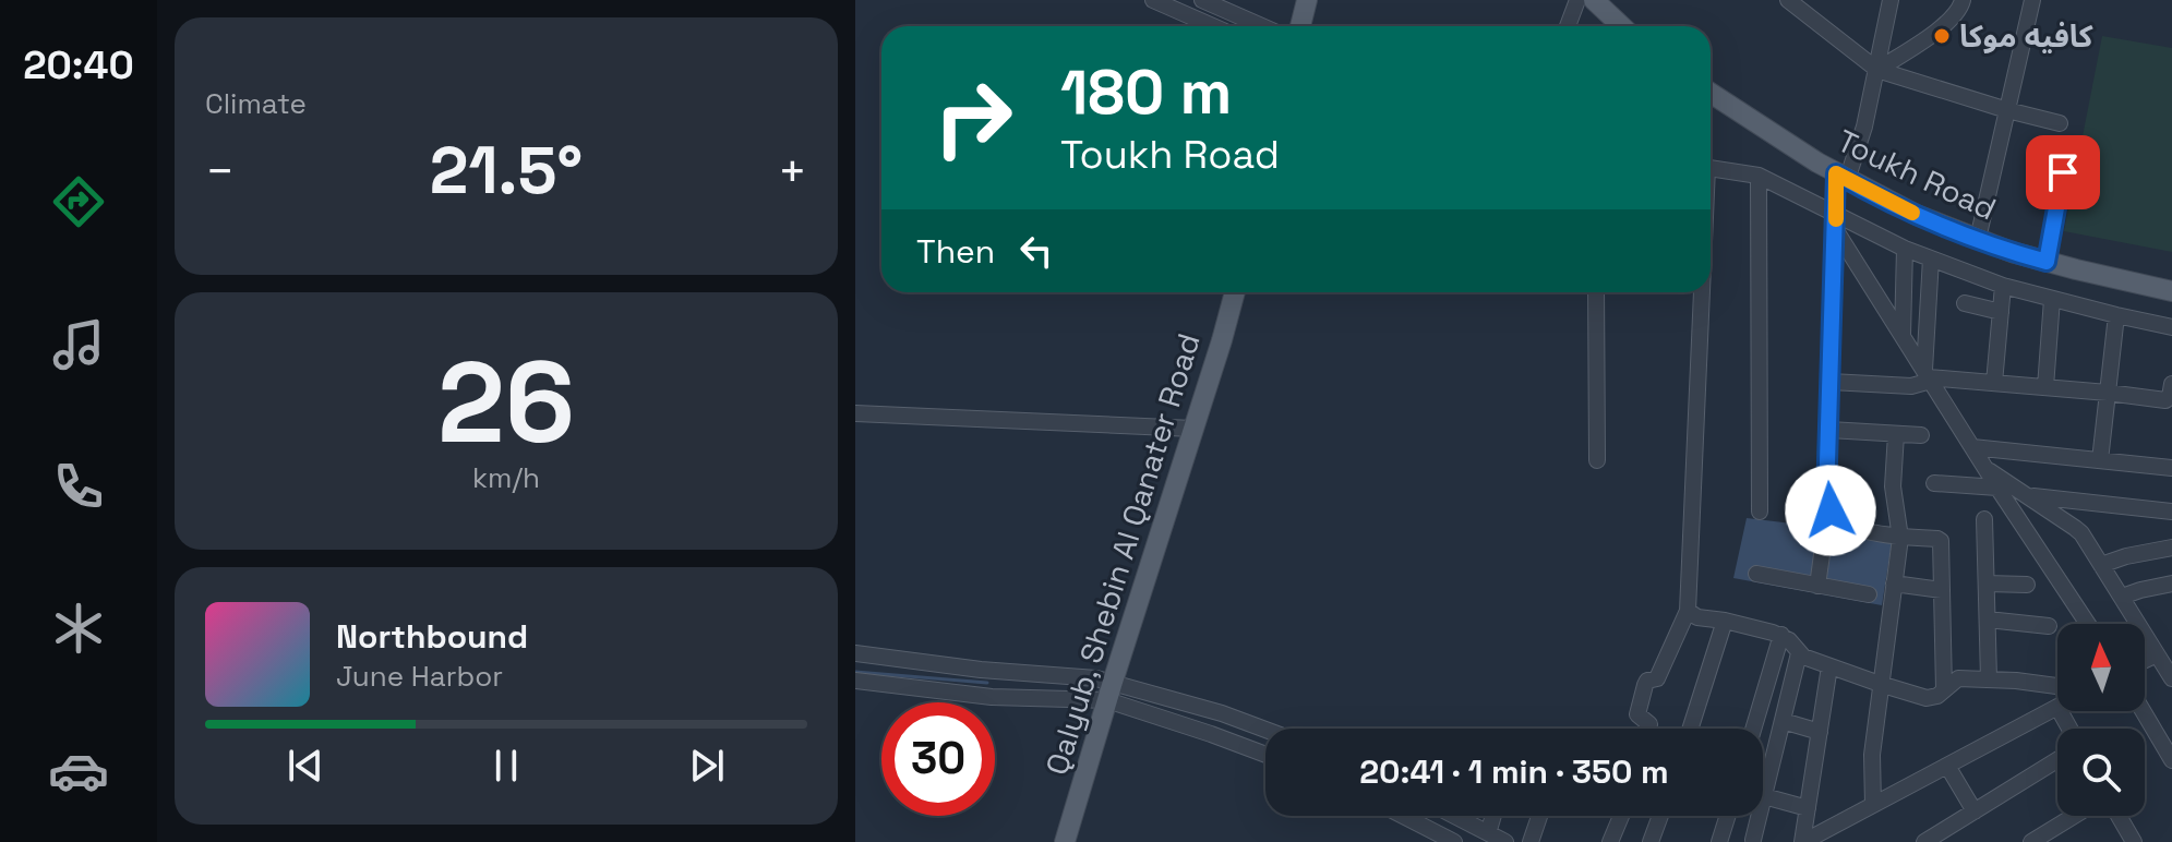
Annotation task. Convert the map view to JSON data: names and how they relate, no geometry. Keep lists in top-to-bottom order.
{
  "streets": {
    "main road": ["Toukh Road", "Qalyub, Shebin Al Qanater Road"]
  },
  "places": ["كافيه موكا"],
  "north": "top",
  "page": {
    "tabs": "20:40",
    "tile": [
      "Climate",
      ["26", "km/h"]
    ],
    "turn": ["180 m", "Toukh Road"],
    "heat": ["−", "21.5°", "+"],
    "then": "Then",
    "song": ["Northbound", "June Harbor"],
    "limit": "30",
    "trip": "20:41 · 1 min · 350 m"
  }
}
